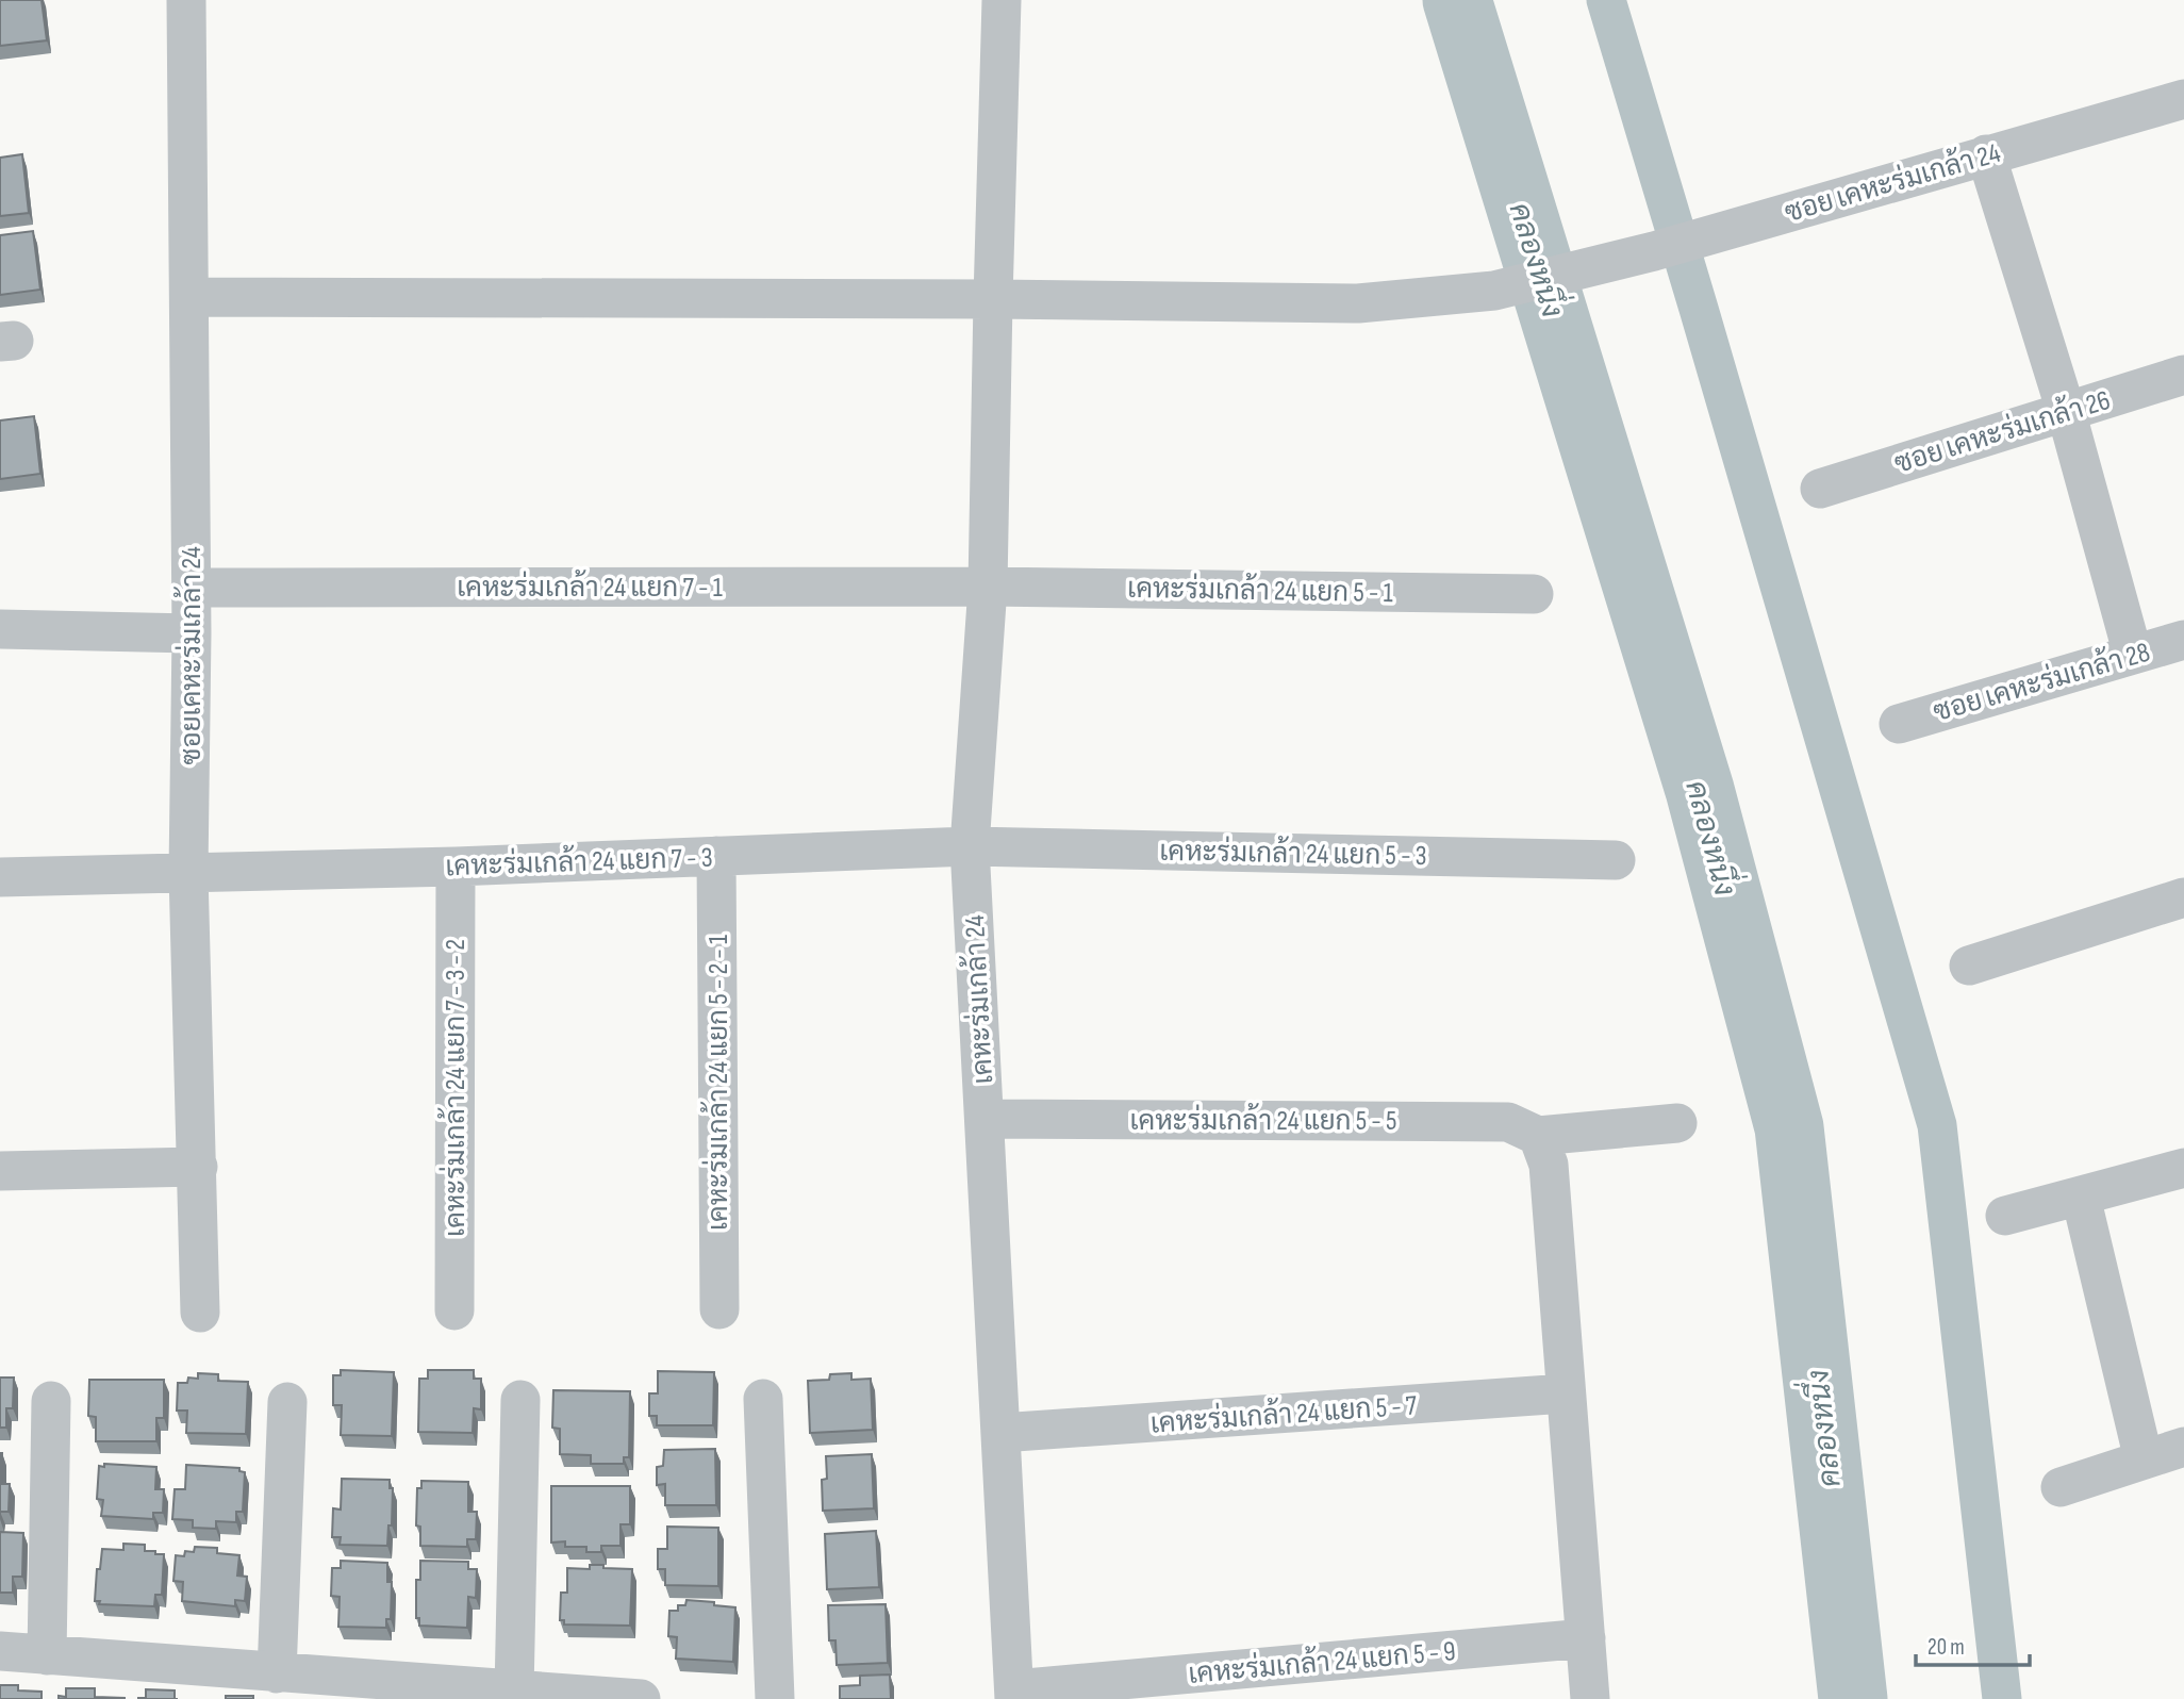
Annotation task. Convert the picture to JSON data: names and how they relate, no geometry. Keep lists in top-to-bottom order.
{
  "streets": {
    "street": [
      "ซอย เคหะร่มเกล้า 24",
      "ซอย เคหะร่มเกล้า 26",
      "เคหะร่มเกล้า 24 แยก 7 - 1",
      "เคหะร่มเกล้า 24 แยก 5 - 1",
      "ซอยเคหะร่มเกล้า 24",
      "ซอย เคหะร่มเกล้า 28",
      "เคหะร่มเกล้า 24 แยก 5 - 3",
      "เคหะร่มเกล้า 24 แยก 7 - 3",
      "เคหะร่มเกล้า 24",
      "เคหะร่มเกล้า 24 แยก 5 - 2 - 1",
      "เคหะร่มเกล้า 24 แยก 7 - 3 - 2",
      "เคหะร่มเกล้า 24 แยก 5 - 5",
      "เคหะร่มเกล้า 24 แยก 5 - 7",
      "เคหะร่มเกล้า 24 แยก 5 - 9"
    ]
  },
  "crossings": [
    ["ซอย เคหะร่มเกล้า 24", "ซอยเคหะร่มเกล้า 24"],
    ["ซอย เคหะร่มเกล้า 24", "เคหะร่มเกล้า 24"],
    ["เคหะร่มเกล้า 24 แยก 7 - 1", "เคหะร่มเกล้า 24 แยก 5 - 1"],
    ["เคหะร่มเกล้า 24 แยก 7 - 1", "ซอยเคหะร่มเกล้า 24"],
    ["เคหะร่มเกล้า 24 แยก 7 - 1", "เคหะร่มเกล้า 24"],
    ["เคหะร่มเกล้า 24 แยก 5 - 1", "เคหะร่มเกล้า 24"],
    ["ซอยเคหะร่มเกล้า 24", "เคหะร่มเกล้า 24 แยก 7 - 3"],
    ["เคหะร่มเกล้า 24 แยก 5 - 3", "เคหะร่มเกล้า 24 แยก 7 - 3"],
    ["เคหะร่มเกล้า 24 แยก 5 - 3", "เคหะร่มเกล้า 24"],
    ["เคหะร่มเกล้า 24 แยก 7 - 3", "เคหะร่มเกล้า 24"],
    ["เคหะร่มเกล้า 24 แยก 7 - 3", "เคหะร่มเกล้า 24 แยก 5 - 2 - 1"],
    ["เคหะร่มเกล้า 24 แยก 7 - 3", "เคหะร่มเกล้า 24 แยก 7 - 3 - 2"],
    ["เคหะร่มเกล้า 24", "เคหะร่มเกล้า 24 แยก 5 - 5"],
    ["เคหะร่มเกล้า 24", "เคหะร่มเกล้า 24 แยก 5 - 7"],
    ["เคหะร่มเกล้า 24", "เคหะร่มเกล้า 24 แยก 5 - 9"]
  ],
  "water": ["คลองหนึ่ง"],
  "scale_bar": "20 m"
}
